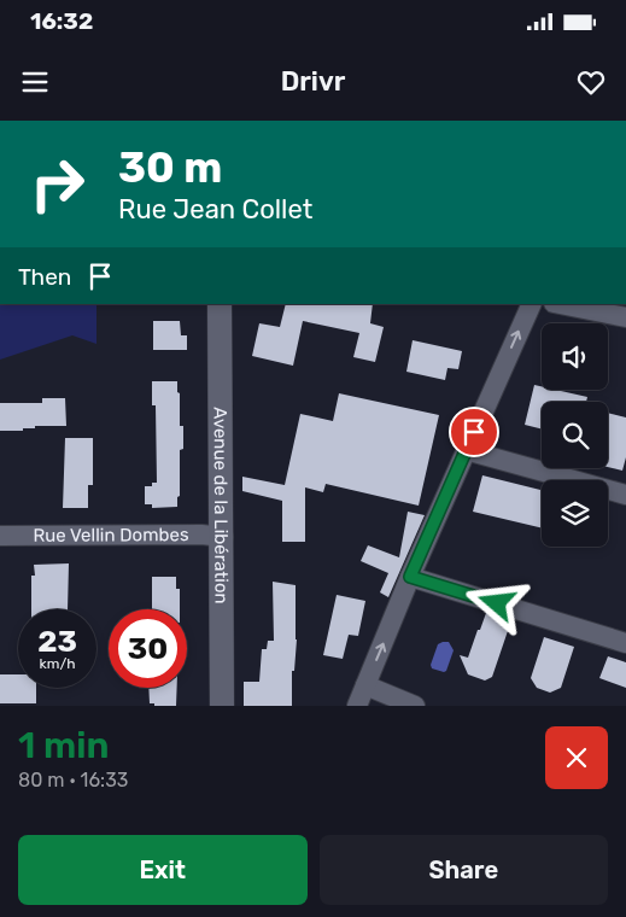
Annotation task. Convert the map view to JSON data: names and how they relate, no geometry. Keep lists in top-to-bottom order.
{
  "streets": {
    "street": ["Avenue de la Libération", "Rue Vellin Dombes"]
  },
  "crossings": [
    ["Avenue de la Libération", "Rue Vellin Dombes"]
  ],
  "page": {
    "status": "16:32",
    "header": "Drivr",
    "turn": ["30 m", "Rue Jean Collet"],
    "then": "Then",
    "speed": "23 km/h",
    "limit": "30",
    "heading": ["1 min", "80 m · 16:33"],
    "buttons": ["Exit", "Share"]
  }
}
